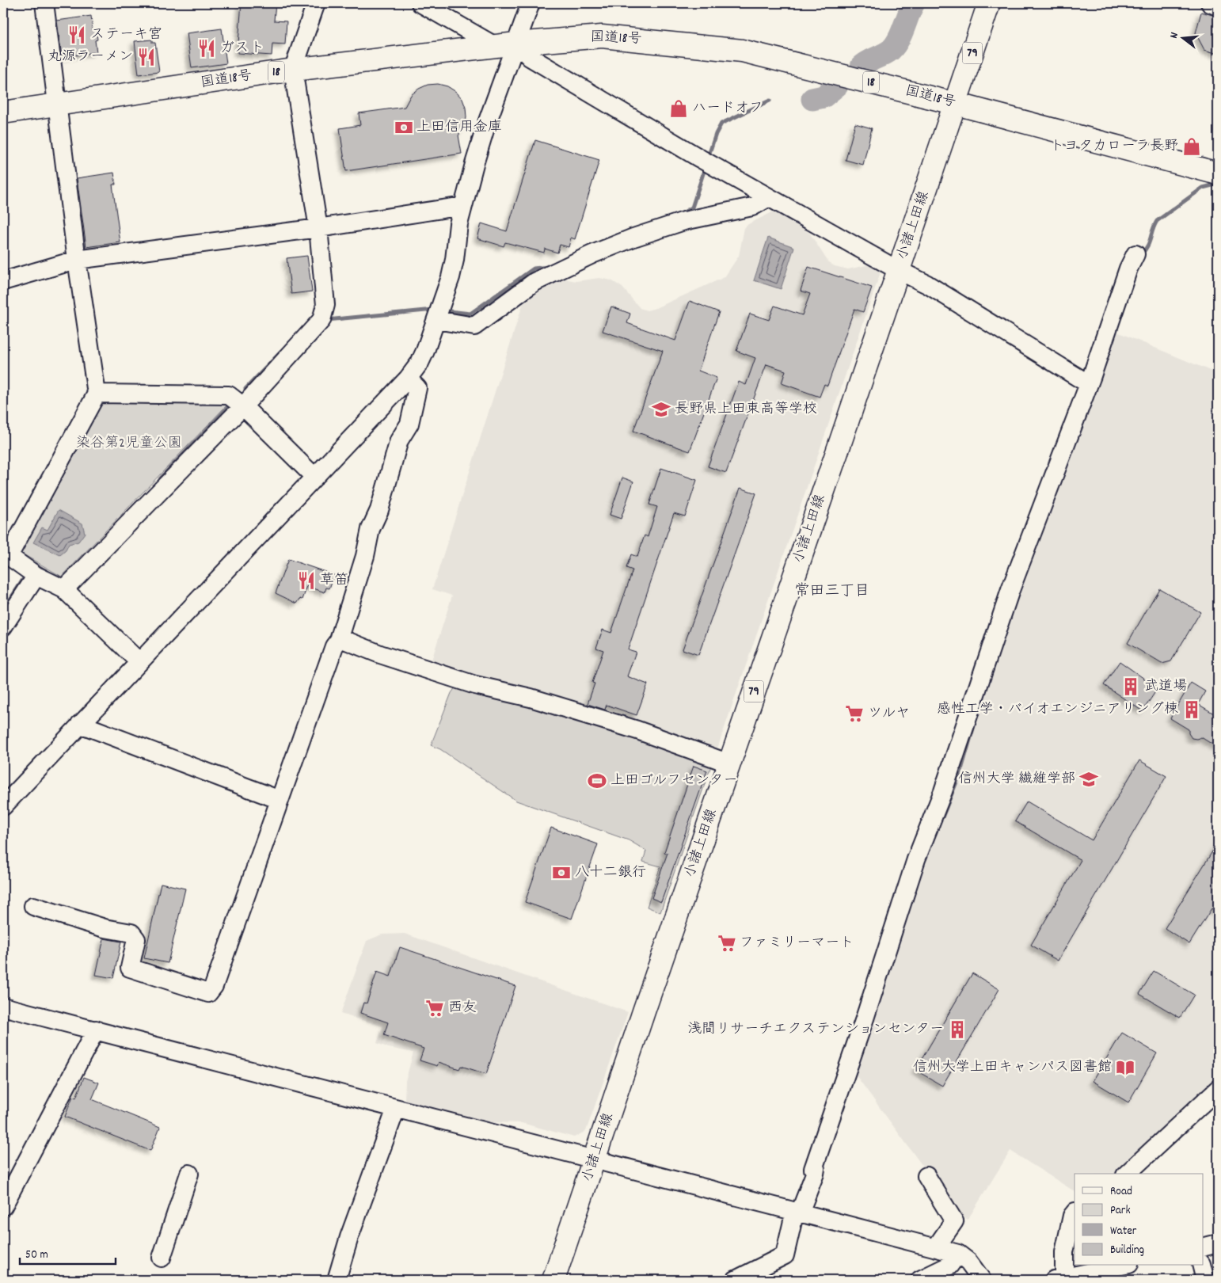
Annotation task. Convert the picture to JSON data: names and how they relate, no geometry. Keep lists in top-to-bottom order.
{
  "streets": {
    "main road": [
      "国道18号",
      "79",
      "18",
      "小諸上田線"
    ]
  },
  "crossings": [
    ["国道18号", "小諸上田線"]
  ],
  "districts": ["常田三丁目"],
  "parks": ["染谷第2児童公園"],
  "places": {
    "restaurant": [
      "ステーキ宮",
      "ガスト",
      "丸源ラーメン",
      "草笛"
    ],
    "shop": ["ハードオフ", "トヨタカローラ長野"],
    "bank": ["上田信用金庫", "八十二銀行"],
    "school or university": ["長野県上田東高等学校", "信州大学 繊維学部"],
    "building": ["武道場", "感性工学・バイオエンジニアリング棟", "浅間リサーチエクステンションセンター"],
    "supermarket": ["ツルヤ", "ファミリーマート", "西友"],
    "sports": ["上田ゴルフセンター"],
    "library": ["信州大学上田キャンパス図書館"]
  },
  "legend": [
    "Road",
    "Park",
    "Water",
    "Building"
  ],
  "scale_bar": "50 m",
  "north": "left"
}
